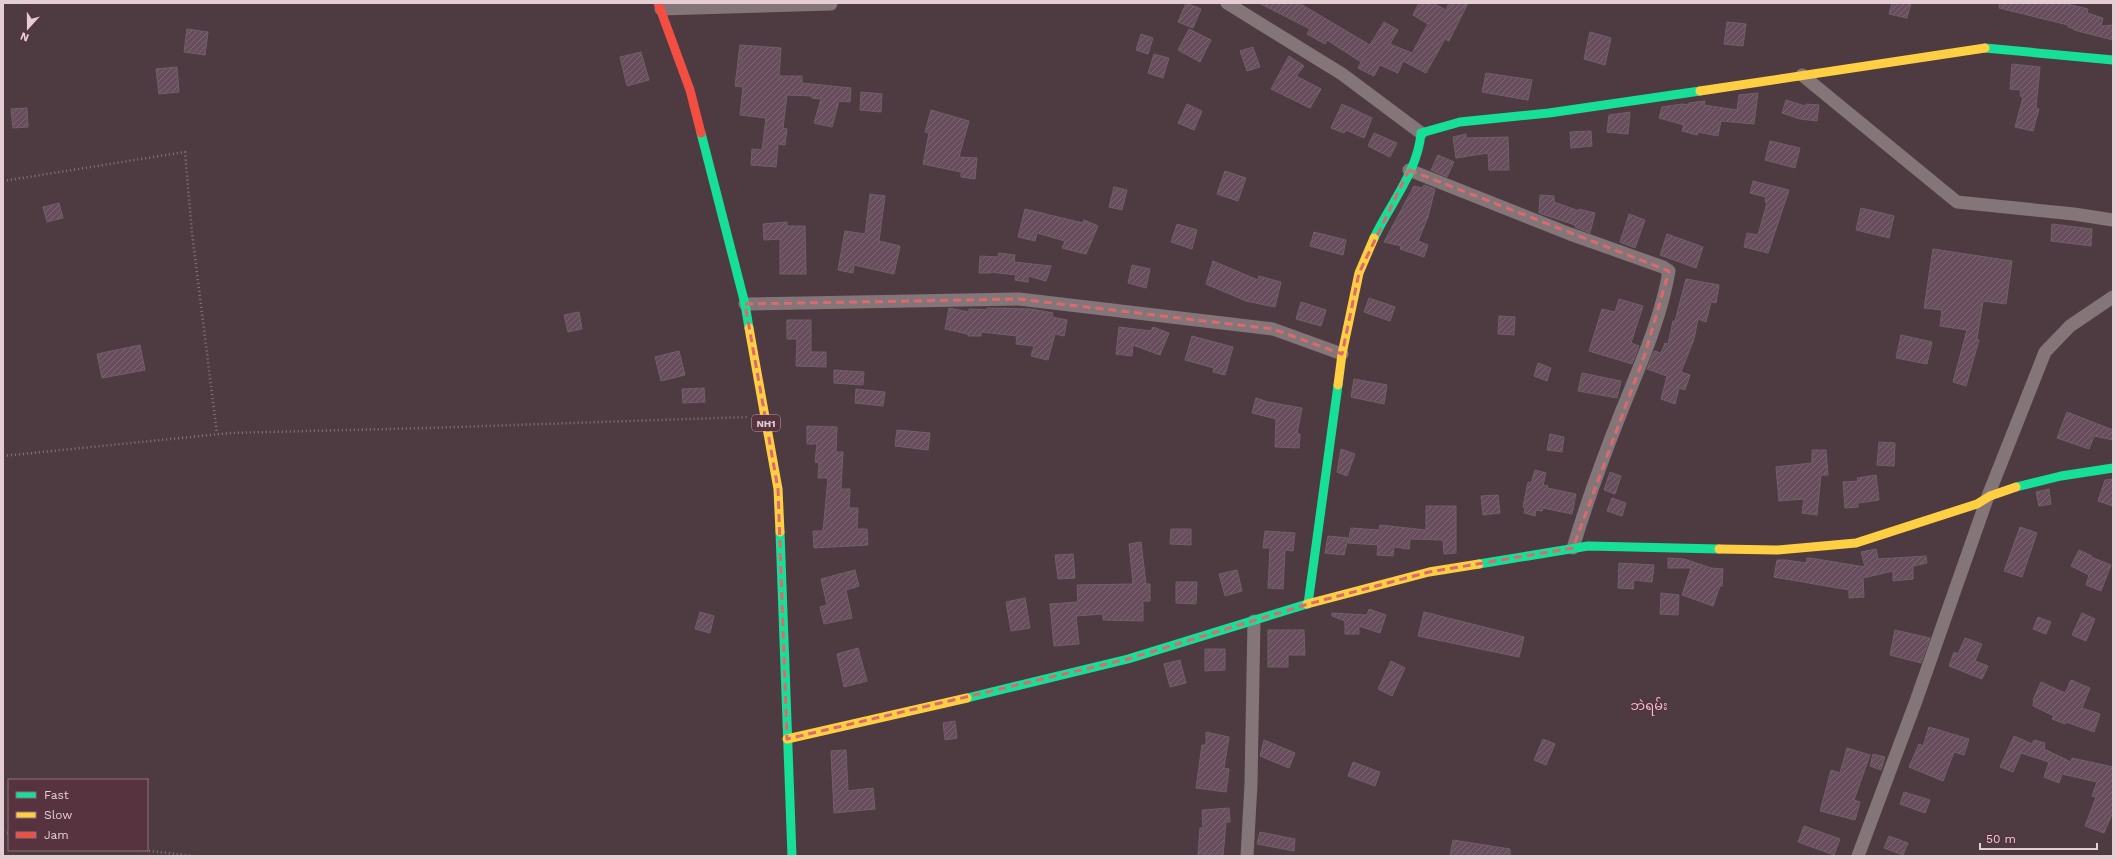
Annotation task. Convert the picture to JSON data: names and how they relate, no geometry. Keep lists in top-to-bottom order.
{
  "streets": {
    "main road": ["NH1"]
  },
  "districts": ["ဘဲရမ်း"],
  "legend": ["Fast", "Slow", "Jam"],
  "scale_bar": "50 m",
  "north": "bottom"
}
